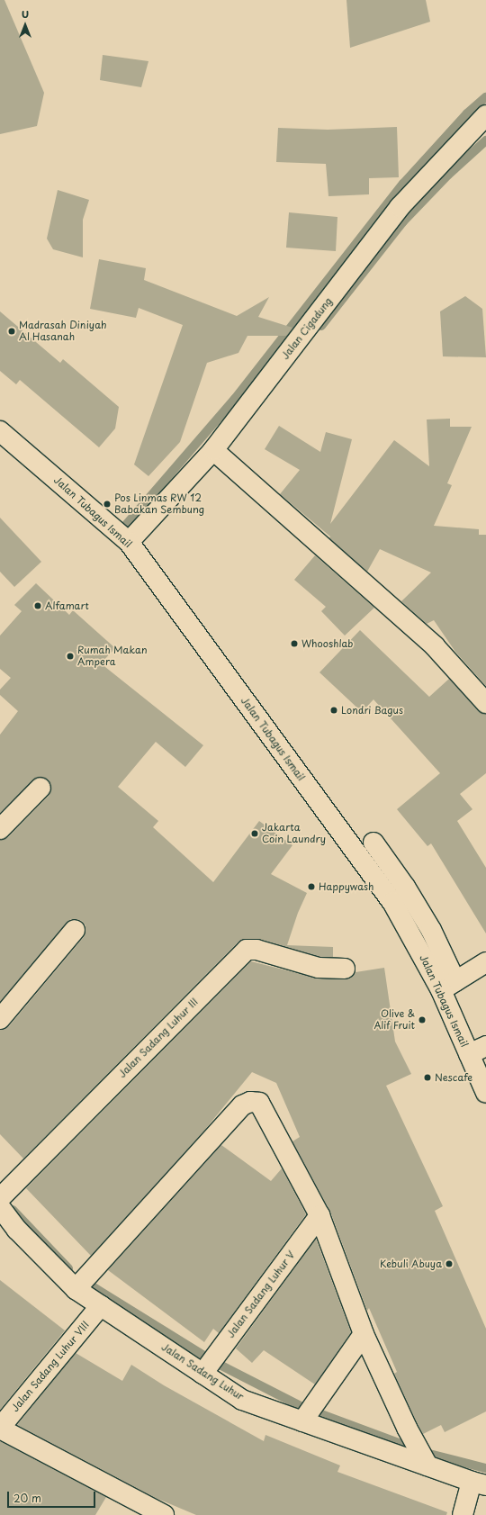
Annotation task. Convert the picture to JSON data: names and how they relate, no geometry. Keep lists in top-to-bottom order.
{
  "streets": {
    "street": [
      "Jalan Cigadung",
      "Jalan Tubagus Ismail",
      "Jalan Sadang Luhur III",
      "Jalan Sadang Luhur V",
      "Jalan Sadang Luhur VIII",
      "Jalan Sadang Luhur"
    ]
  },
  "crossings": [
    ["Jalan Cigadung", "Jalan Tubagus Ismail"],
    ["Jalan Sadang Luhur V", "Jalan Sadang Luhur"],
    ["Jalan Sadang Luhur VIII", "Jalan Sadang Luhur"]
  ],
  "places": [
    "Madrasah Diniyah Al Hasanah",
    "Pos Linmas RW 12 Babakan Sembung",
    "Alfamart",
    "Whooshlab",
    "Rumah Makan Ampera",
    "Londri Bagus",
    "Jakarta Coin Laundry",
    "Happywash",
    "Olive & Alif Fruit",
    "Nescafe",
    "Kebuli Abuya"
  ],
  "scale_bar": "20 m",
  "north": "top"
}
